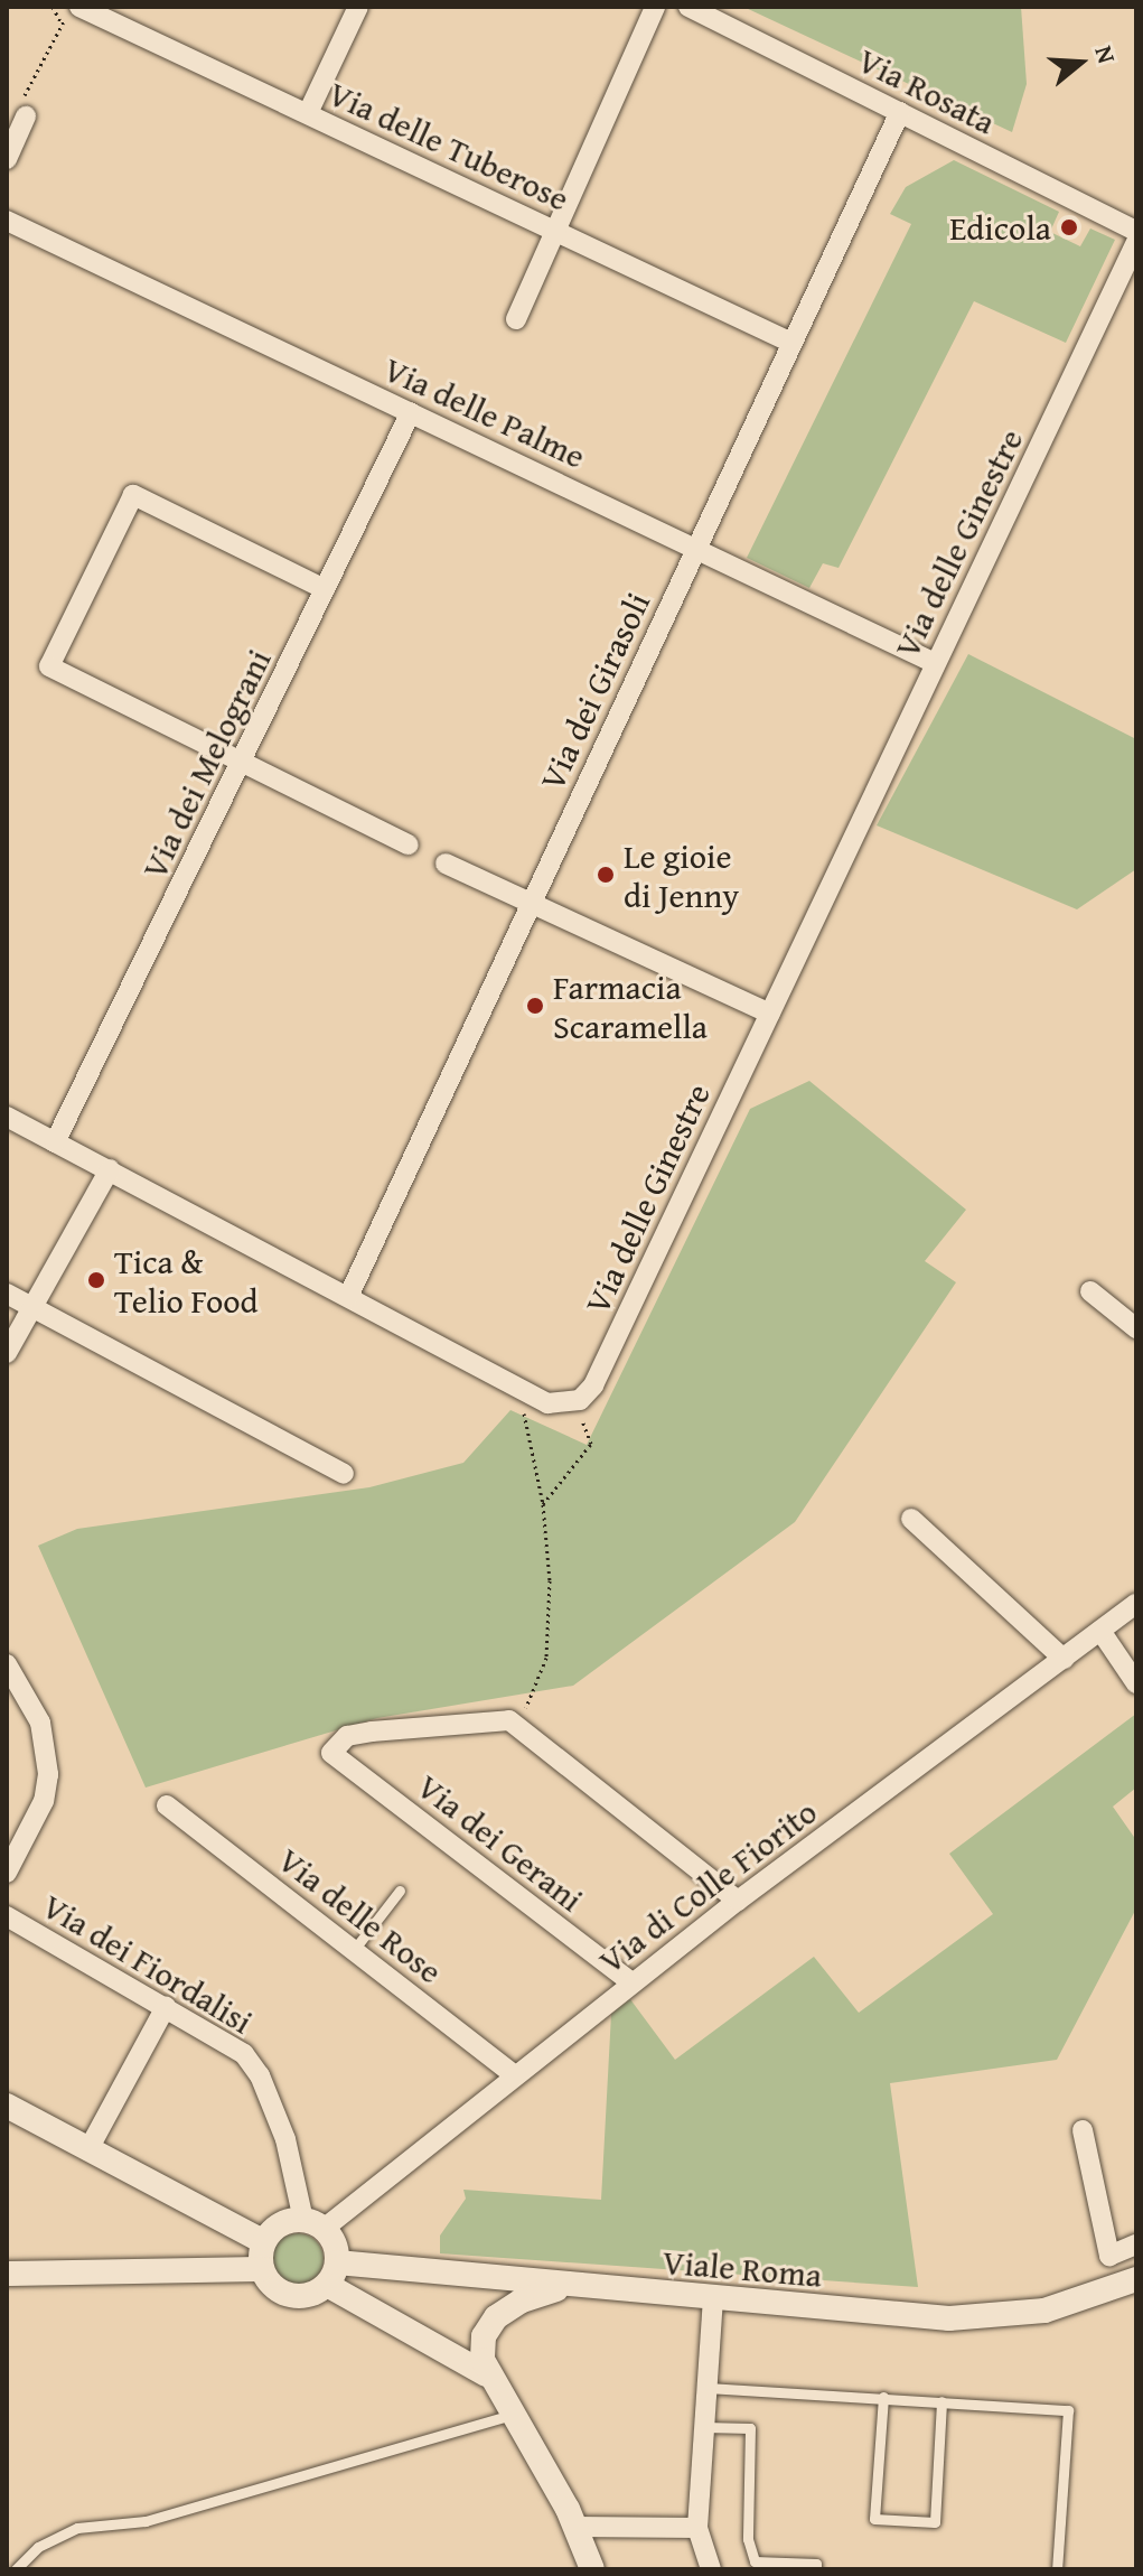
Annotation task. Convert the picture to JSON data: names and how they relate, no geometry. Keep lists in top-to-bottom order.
{
  "streets": {
    "street": [
      "Via Rosata",
      "Via delle Tuberose",
      "Via delle Palme",
      "Via delle Ginestre",
      "Via dei Girasoli",
      "Via dei Melograni",
      "Via dei Gerani",
      "Via di Colle Fiorito",
      "Via delle Rose",
      "Via dei Fiordalisi",
      "Viale Roma"
    ]
  },
  "crossings": [
    ["Via Rosata", "Via dei Girasoli"],
    ["Via delle Tuberose", "Via dei Girasoli"],
    ["Via delle Palme", "Via delle Ginestre"],
    ["Via delle Palme", "Via dei Girasoli"],
    ["Via delle Palme", "Via dei Melograni"],
    ["Via dei Gerani", "Via di Colle Fiorito"],
    ["Via di Colle Fiorito", "Via delle Rose"],
    ["Via di Colle Fiorito", "Via dei Fiordalisi"],
    ["Via di Colle Fiorito", "Viale Roma"],
    ["Via dei Fiordalisi", "Viale Roma"]
  ],
  "places": [
    "Edicola",
    "Le gioie di Jenny",
    "Farmacia Scaramella",
    "Tica & Telio Food"
  ],
  "north": "right"
}
